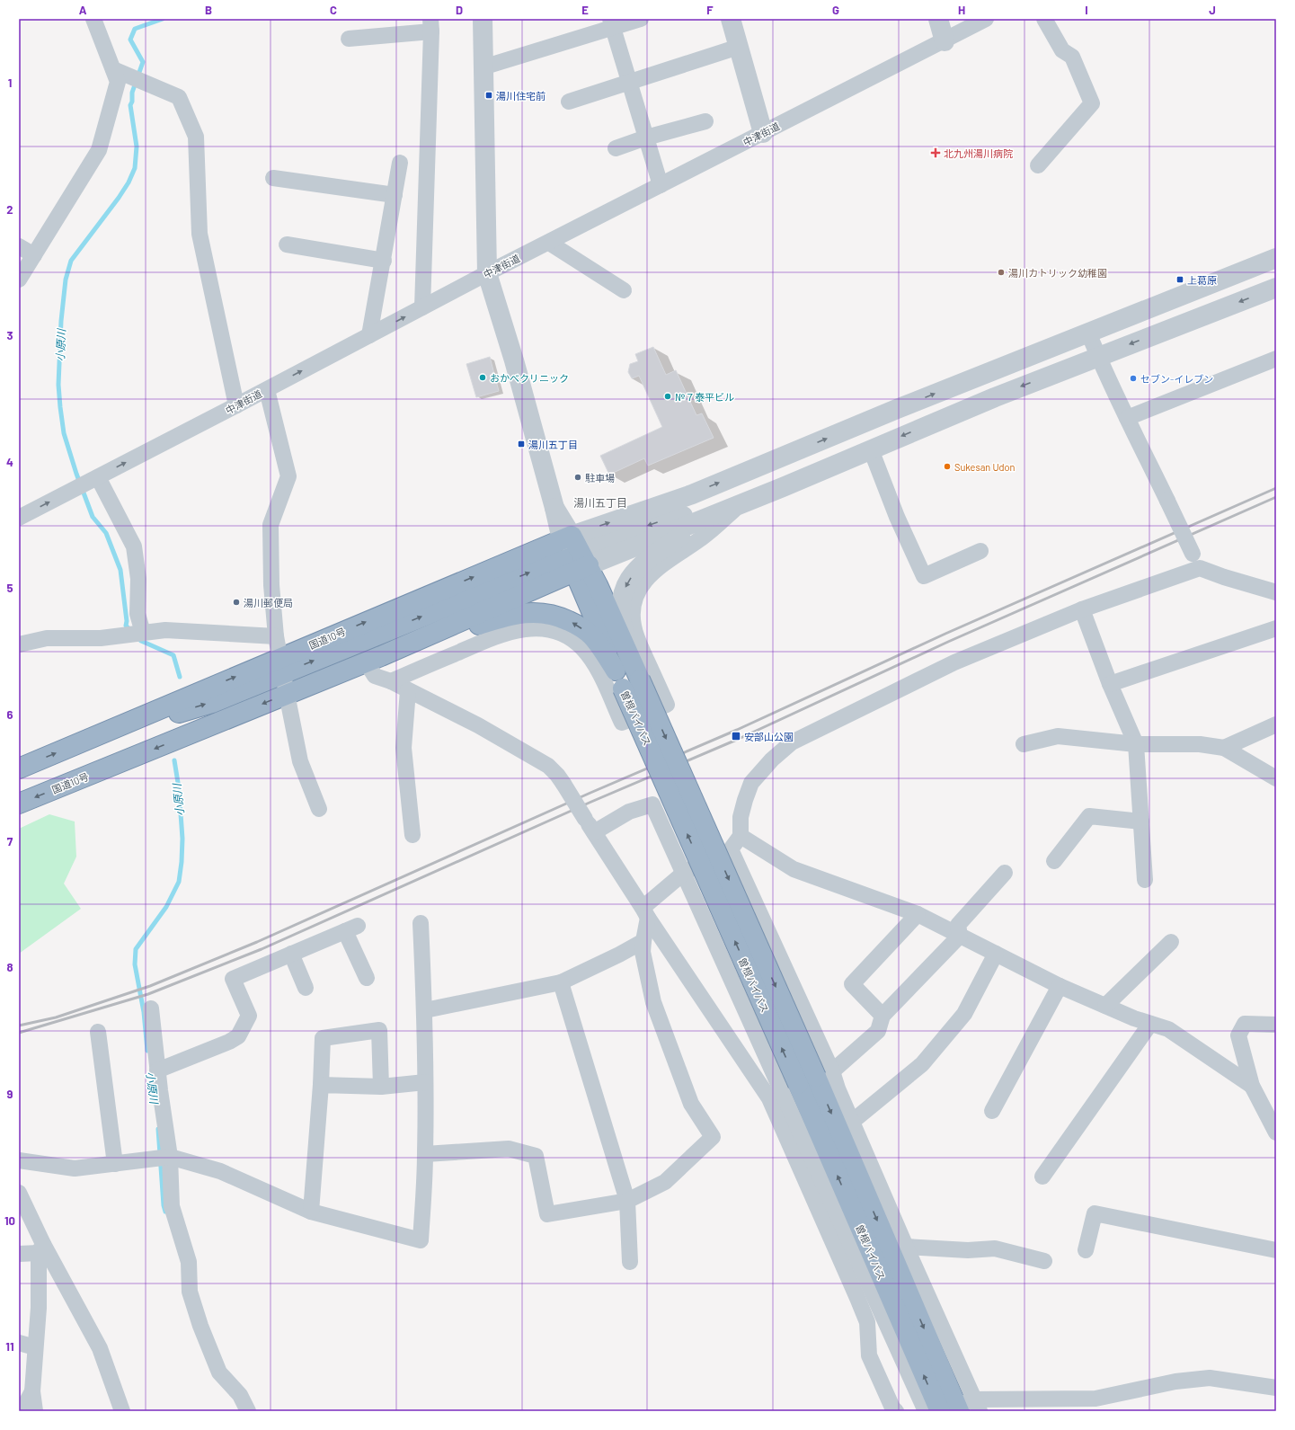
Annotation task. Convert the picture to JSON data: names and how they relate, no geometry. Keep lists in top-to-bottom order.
{
  "streets": {
    "highway": ["国道10号", "曽根バイパス"],
    "street": ["中津街道"]
  },
  "crossings": [
    ["国道10号", "曽根バイパス"]
  ],
  "one_way": ["中津街道"],
  "districts": ["湯川五丁目"],
  "water": ["小原川"],
  "places": {
    "transit": [
      "湯川住宅前",
      "上葛原",
      "湯川五丁目",
      "安部山公園"
    ],
    "health": ["北九州湯川病院"],
    "other": [
      "湯川カトリック幼稚園",
      "おかべクリニック",
      "セブン-イレブン",
      "№７泰平ビル",
      "Sukesan Udon",
      "駐車場",
      "湯川郵便局"
    ]
  },
  "grid": {
    "columns": [
      "A",
      "B",
      "C",
      "D",
      "E",
      "F",
      "G",
      "H",
      "I",
      "J"
    ],
    "rows": [
      "1",
      "2",
      "3",
      "4",
      "5",
      "6",
      "7",
      "8",
      "9",
      "10",
      "11"
    ]
  }
}
